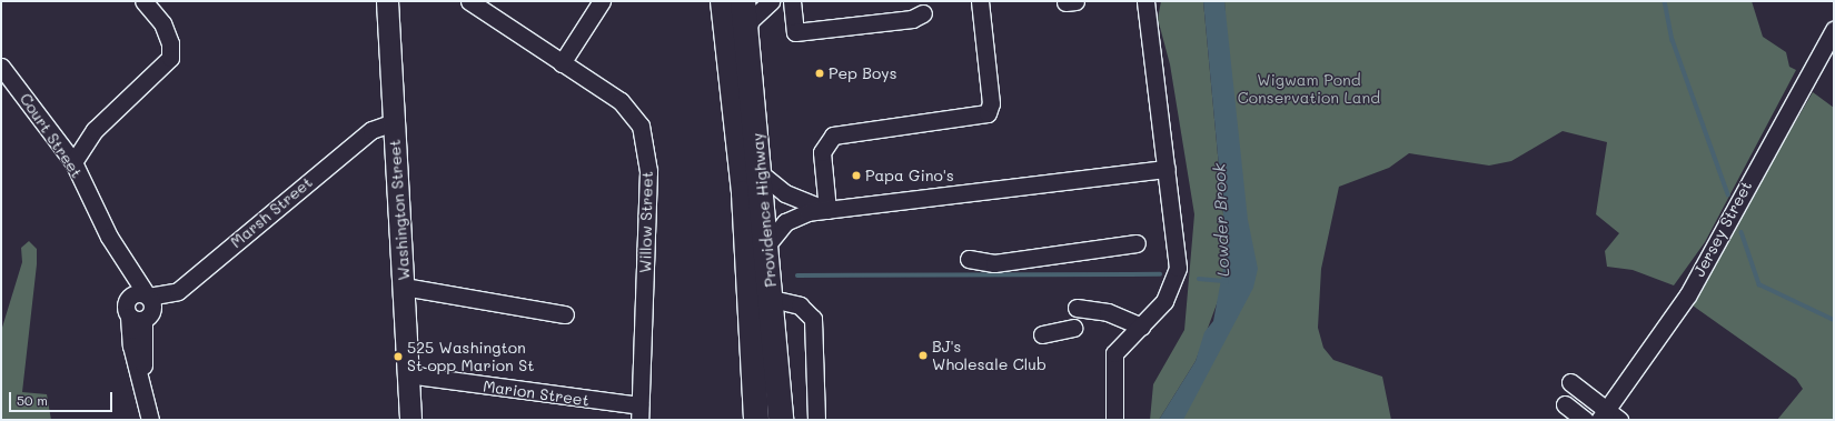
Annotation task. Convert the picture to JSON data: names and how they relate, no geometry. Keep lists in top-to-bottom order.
{
  "streets": {
    "highway": ["Providence Highway"],
    "main road": ["Washington Street"],
    "street": [
      "Court Street",
      "Marsh Street",
      "Willow Street",
      "Jersey Street",
      "Marion Street"
    ]
  },
  "crossings": [
    ["Court Street", "Marsh Street"],
    ["Washington Street", "Marsh Street"],
    ["Washington Street", "Marion Street"],
    ["Willow Street", "Marion Street"]
  ],
  "water": ["Lowder Brook"],
  "parks": ["Wigwam Pond Conservation Land"],
  "places": [
    "Pep Boys",
    "Papa Gino's",
    "BJ's Wholesale Club",
    "525 Washington St opp Marion St"
  ],
  "scale_bar": "50 m"
}
